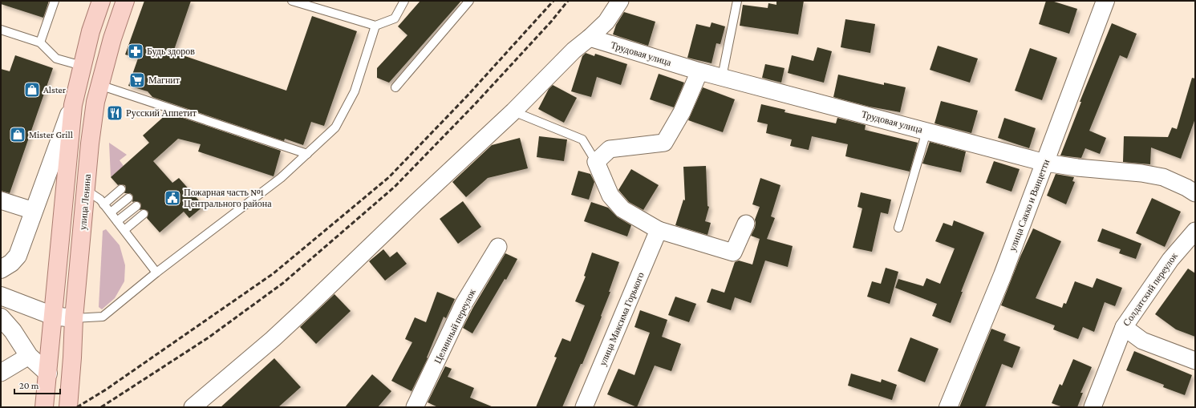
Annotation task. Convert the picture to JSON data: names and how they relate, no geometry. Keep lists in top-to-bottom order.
{
  "streets": {
    "main road": ["улица Ленина"],
    "street": [
      "Трудовая улица",
      "улица Сакко и Ванцетти",
      "Солдатский переулок",
      "улица Максима Горького",
      "Целинный переулок"
    ]
  },
  "crossings": [
    ["Трудовая улица", "улица Сакко и Ванцетти"]
  ],
  "places": {
    "pharmacy": ["Будь здоров"],
    "supermarket": ["Магнит"],
    "shop": ["Alster", "Mister Grill"],
    "restaurant": ["Русский Аппетит"],
    "public building": ["Пожарная часть №1 Центрального района"]
  },
  "scale_bar": "20 m"
}
